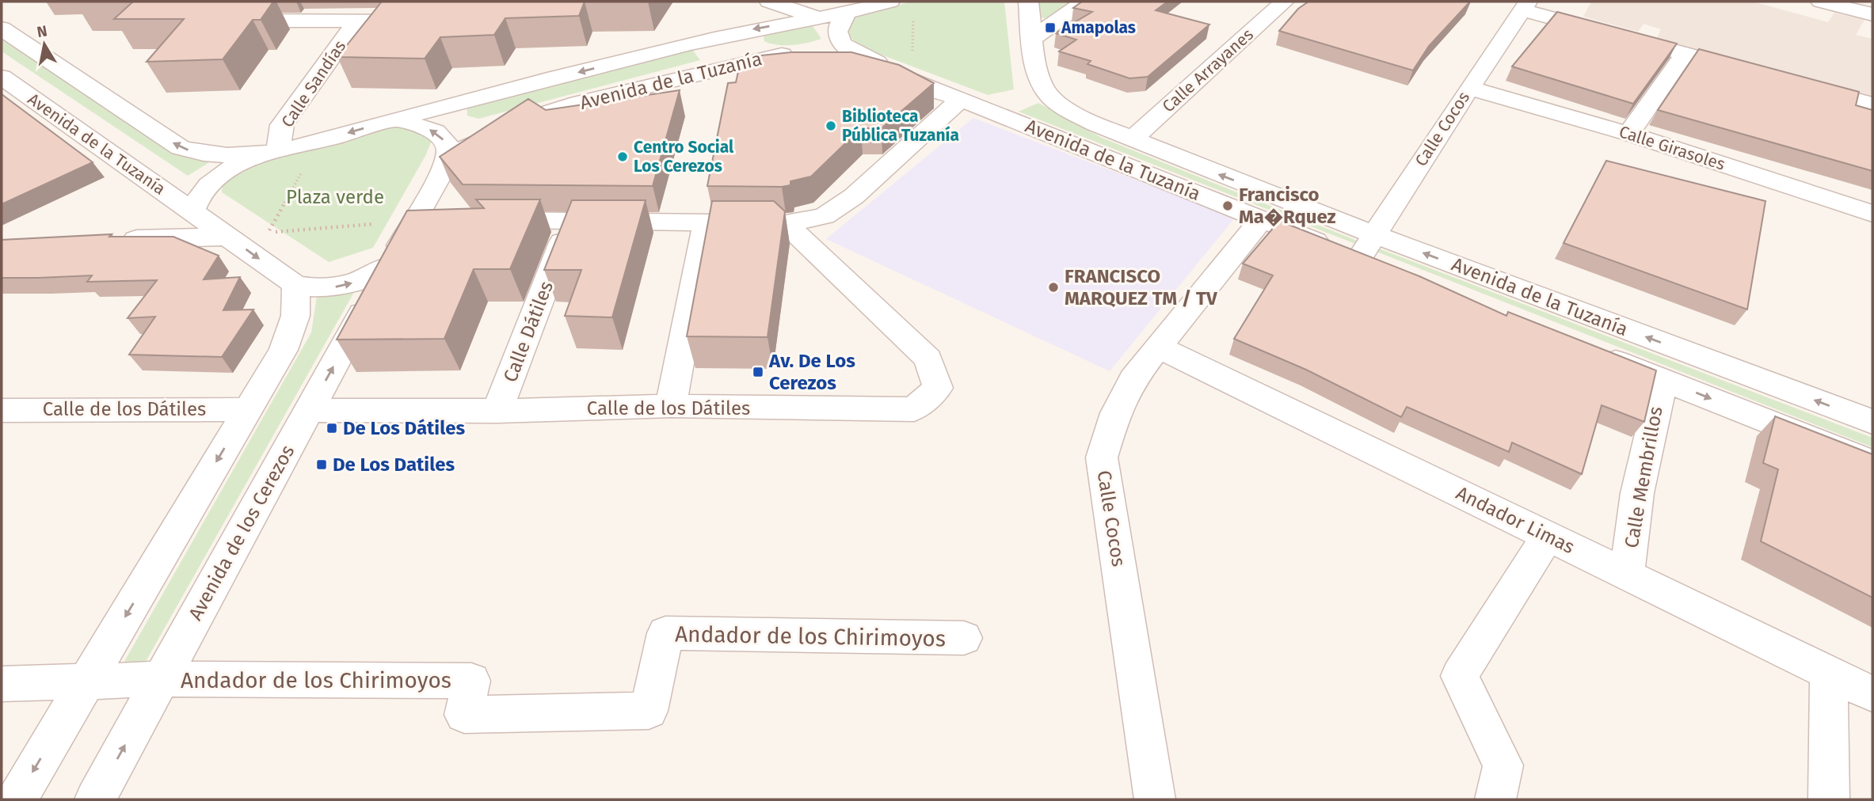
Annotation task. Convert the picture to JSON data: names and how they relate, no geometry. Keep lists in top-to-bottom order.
{
  "streets": {
    "street": [
      "Calle Arrayanes",
      "Avenida de la Tuzanía",
      "Calle Sandías",
      "Calle Cocos",
      "Calle Girasoles",
      "Calle Dátiles",
      "Calle de los Dátiles",
      "Calle Membrillos",
      "Andador Limas",
      "Avenida de los Cerezos",
      "Andador de los Chirimoyos"
    ]
  },
  "crossings": [
    ["Calle Arrayanes", "Avenida de la Tuzanía"],
    ["Avenida de la Tuzanía", "Calle Sandías"],
    ["Avenida de la Tuzanía", "Calle Cocos"],
    ["Avenida de la Tuzanía", "Calle Membrillos"],
    ["Calle Cocos", "Calle Girasoles"],
    ["Calle Cocos", "Andador Limas"],
    ["Calle Dátiles", "Calle de los Dátiles"],
    ["Calle de los Dátiles", "Avenida de los Cerezos"],
    ["Calle Membrillos", "Andador Limas"],
    ["Avenida de los Cerezos", "Andador de los Chirimoyos"]
  ],
  "parks": ["Plaza verde"],
  "places": {
    "transit": [
      "Amapolas",
      "Av. De Los Cerezos",
      "De Los Dátiles",
      "De Los Datiles"
    ],
    "other": [
      "Biblioteca Pública Tuzanía",
      "Centro Social Los Cerezos",
      "Francisco Ma�Rquez",
      "FRANCISCO MARQUEZ TM / TV"
    ]
  },
  "north": "top"
}
